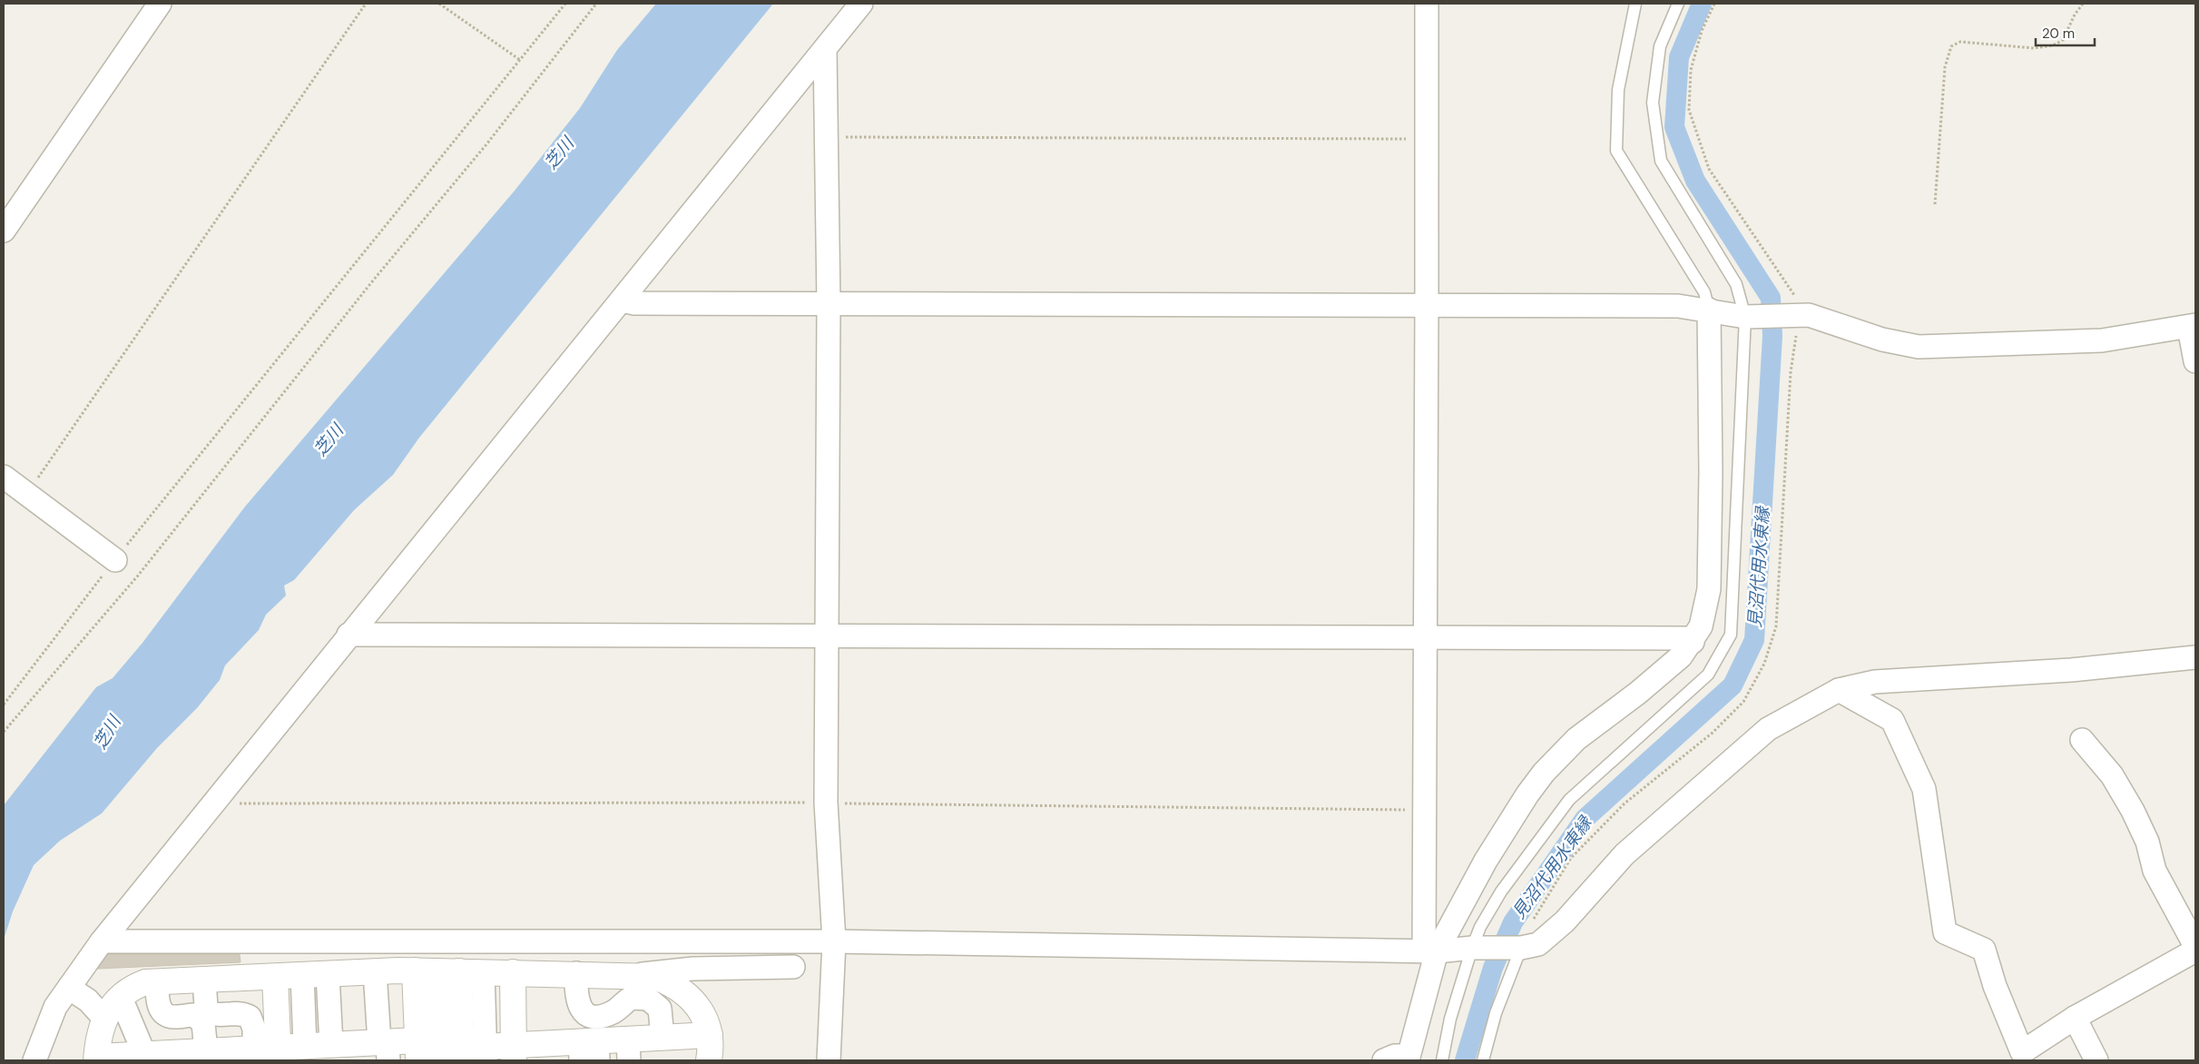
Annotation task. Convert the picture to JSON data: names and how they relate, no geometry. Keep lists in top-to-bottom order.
{
  "water": ["芝川", "見沼代用水東縁"],
  "scale_bar": "20 m"
}
